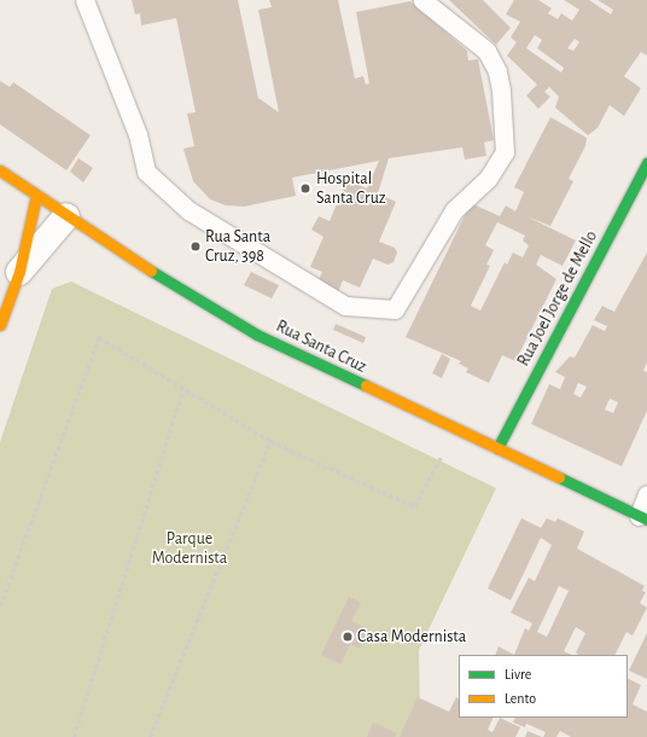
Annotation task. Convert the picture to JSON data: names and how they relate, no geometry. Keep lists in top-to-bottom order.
{
  "streets": {
    "street": ["Rua Joel Jorge de Mello", "Rua Santa Cruz"]
  },
  "crossings": [
    ["Rua Joel Jorge de Mello", "Rua Santa Cruz"]
  ],
  "parks": ["Parque Modernista"],
  "places": ["Hospital Santa Cruz", "Rua Santa Cruz, 398", "Casa Modernista"],
  "legend": ["Livre", "Lento"]
}
